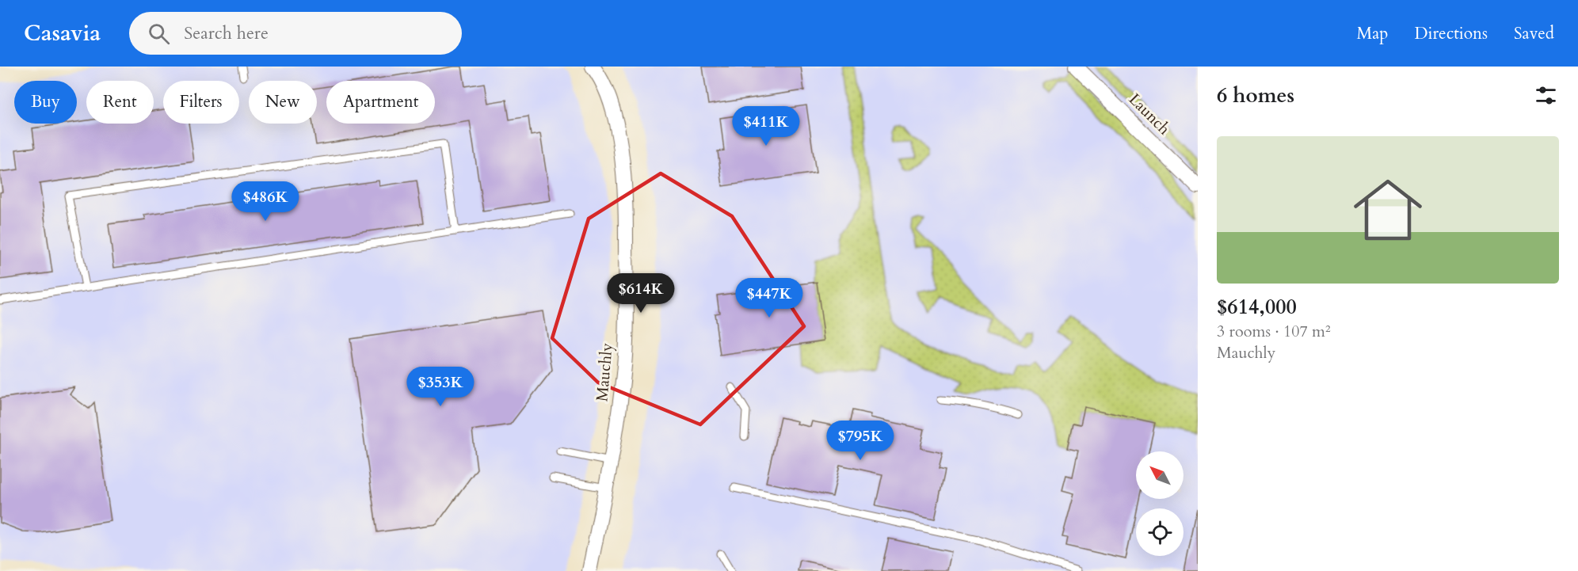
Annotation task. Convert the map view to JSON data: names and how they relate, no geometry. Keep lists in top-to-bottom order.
{
  "streets": {
    "street": ["Launch", "Mauchly"]
  },
  "north": "top left",
  "page": {
    "header": "Casavia",
    "search": "Search here",
    "nav": ["Map", "Directions", "Saved"],
    "heading": "6 homes",
    "chip": [
      "Buy",
      "Rent",
      "Filters",
      "New",
      "Apartment"
    ],
    "price": [
      "$411K",
      "$486K",
      "$614K",
      "$447K",
      "$353K",
      "$795K"
    ],
    "list": [
      {
        "name": "$614,000",
        "note": "3 rooms · 107 m² · Mauchly"
      }
    ]
  }
}
